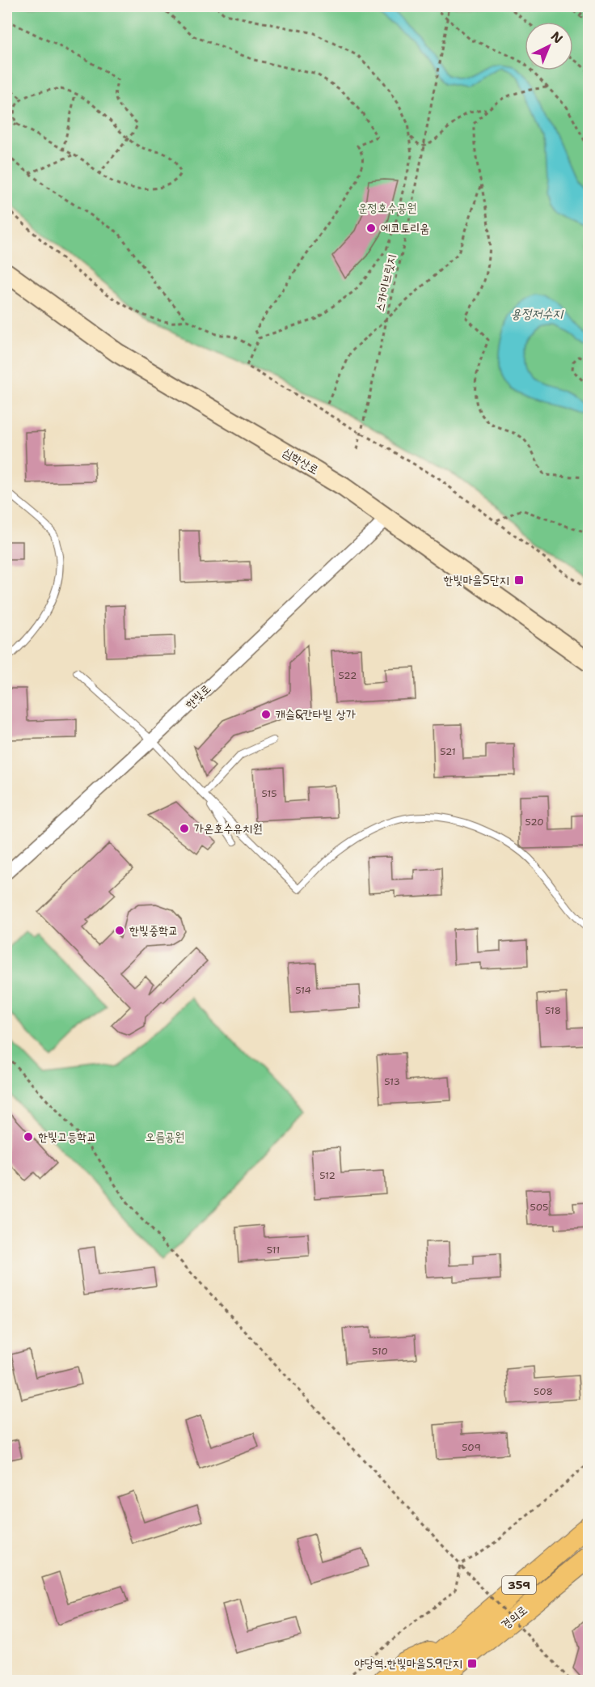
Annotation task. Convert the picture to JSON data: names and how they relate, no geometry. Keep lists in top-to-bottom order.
{
  "streets": {
    "main road": ["359", "경의로"],
    "street": ["심학산로", "한빛로"],
    "path": ["스카이브릿지"]
  },
  "crossings": [
    ["심학산로", "한빛로"]
  ],
  "water": ["용정저수지"],
  "parks": ["운정호수공원", "오름공원"],
  "places": {
    "other": [
      "에코토리움",
      "캐슬&칸타빌 상가",
      "가온호수유치원",
      "한빛중학교",
      "한빛고등학교"
    ],
    "transit": ["한빛마을5단지", "야당역.한빛마을5.9단지"]
  },
  "house_numbers": [
    "522",
    "521",
    "515",
    "520",
    "514",
    "518",
    "513",
    "512",
    "505",
    "511",
    "510",
    "508",
    "509"
  ],
  "north": "top right"
}
